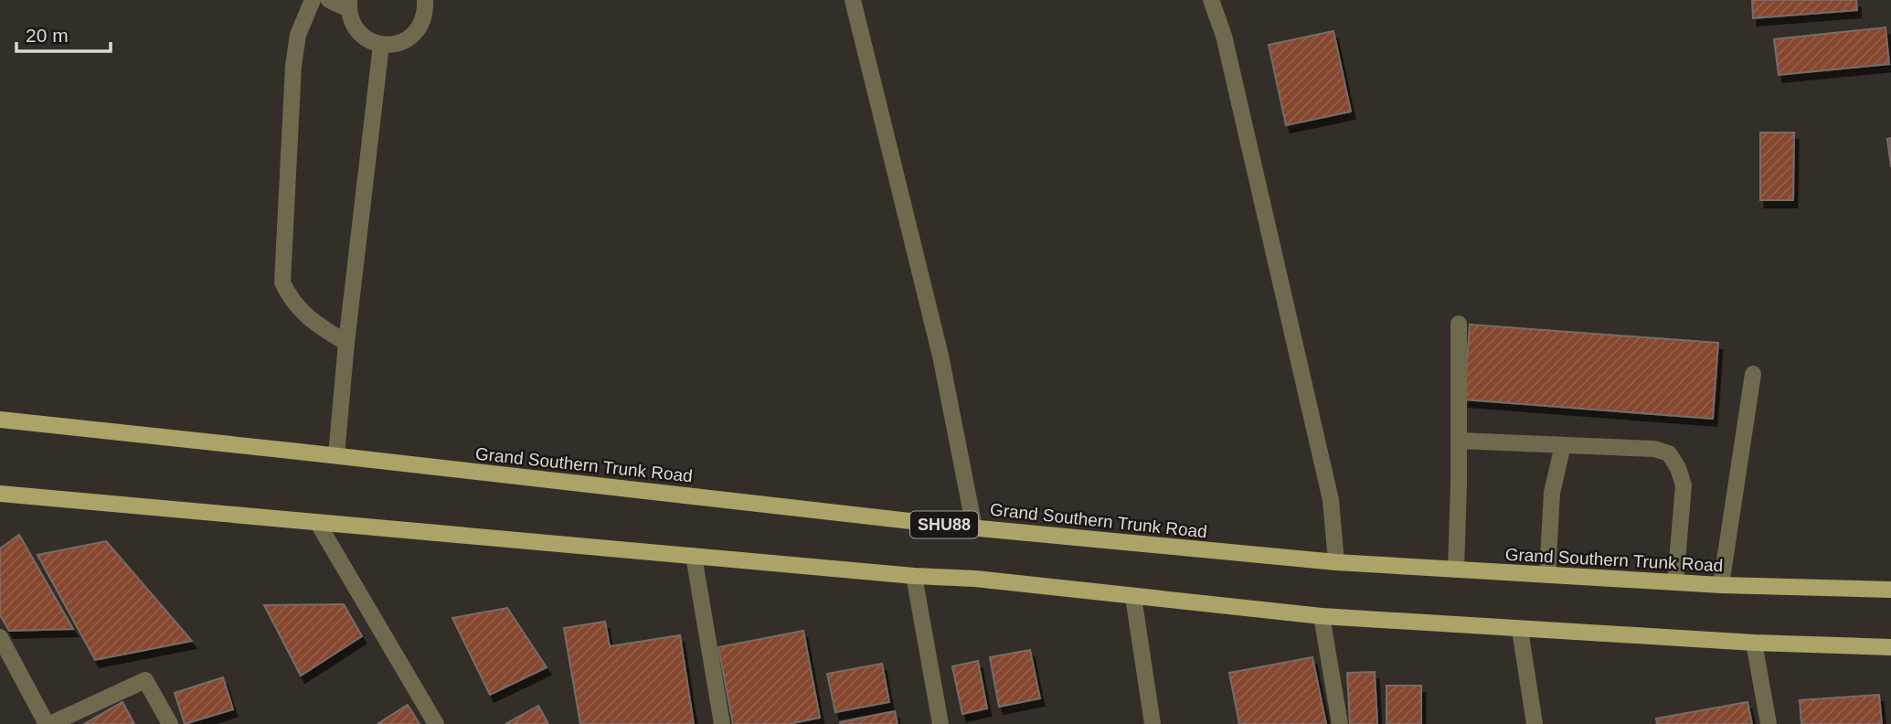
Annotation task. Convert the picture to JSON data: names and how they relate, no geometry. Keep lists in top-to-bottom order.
{
  "streets": {
    "main road": ["Grand Southern Trunk Road", "SHU88"]
  },
  "scale_bar": "20 m"
}
